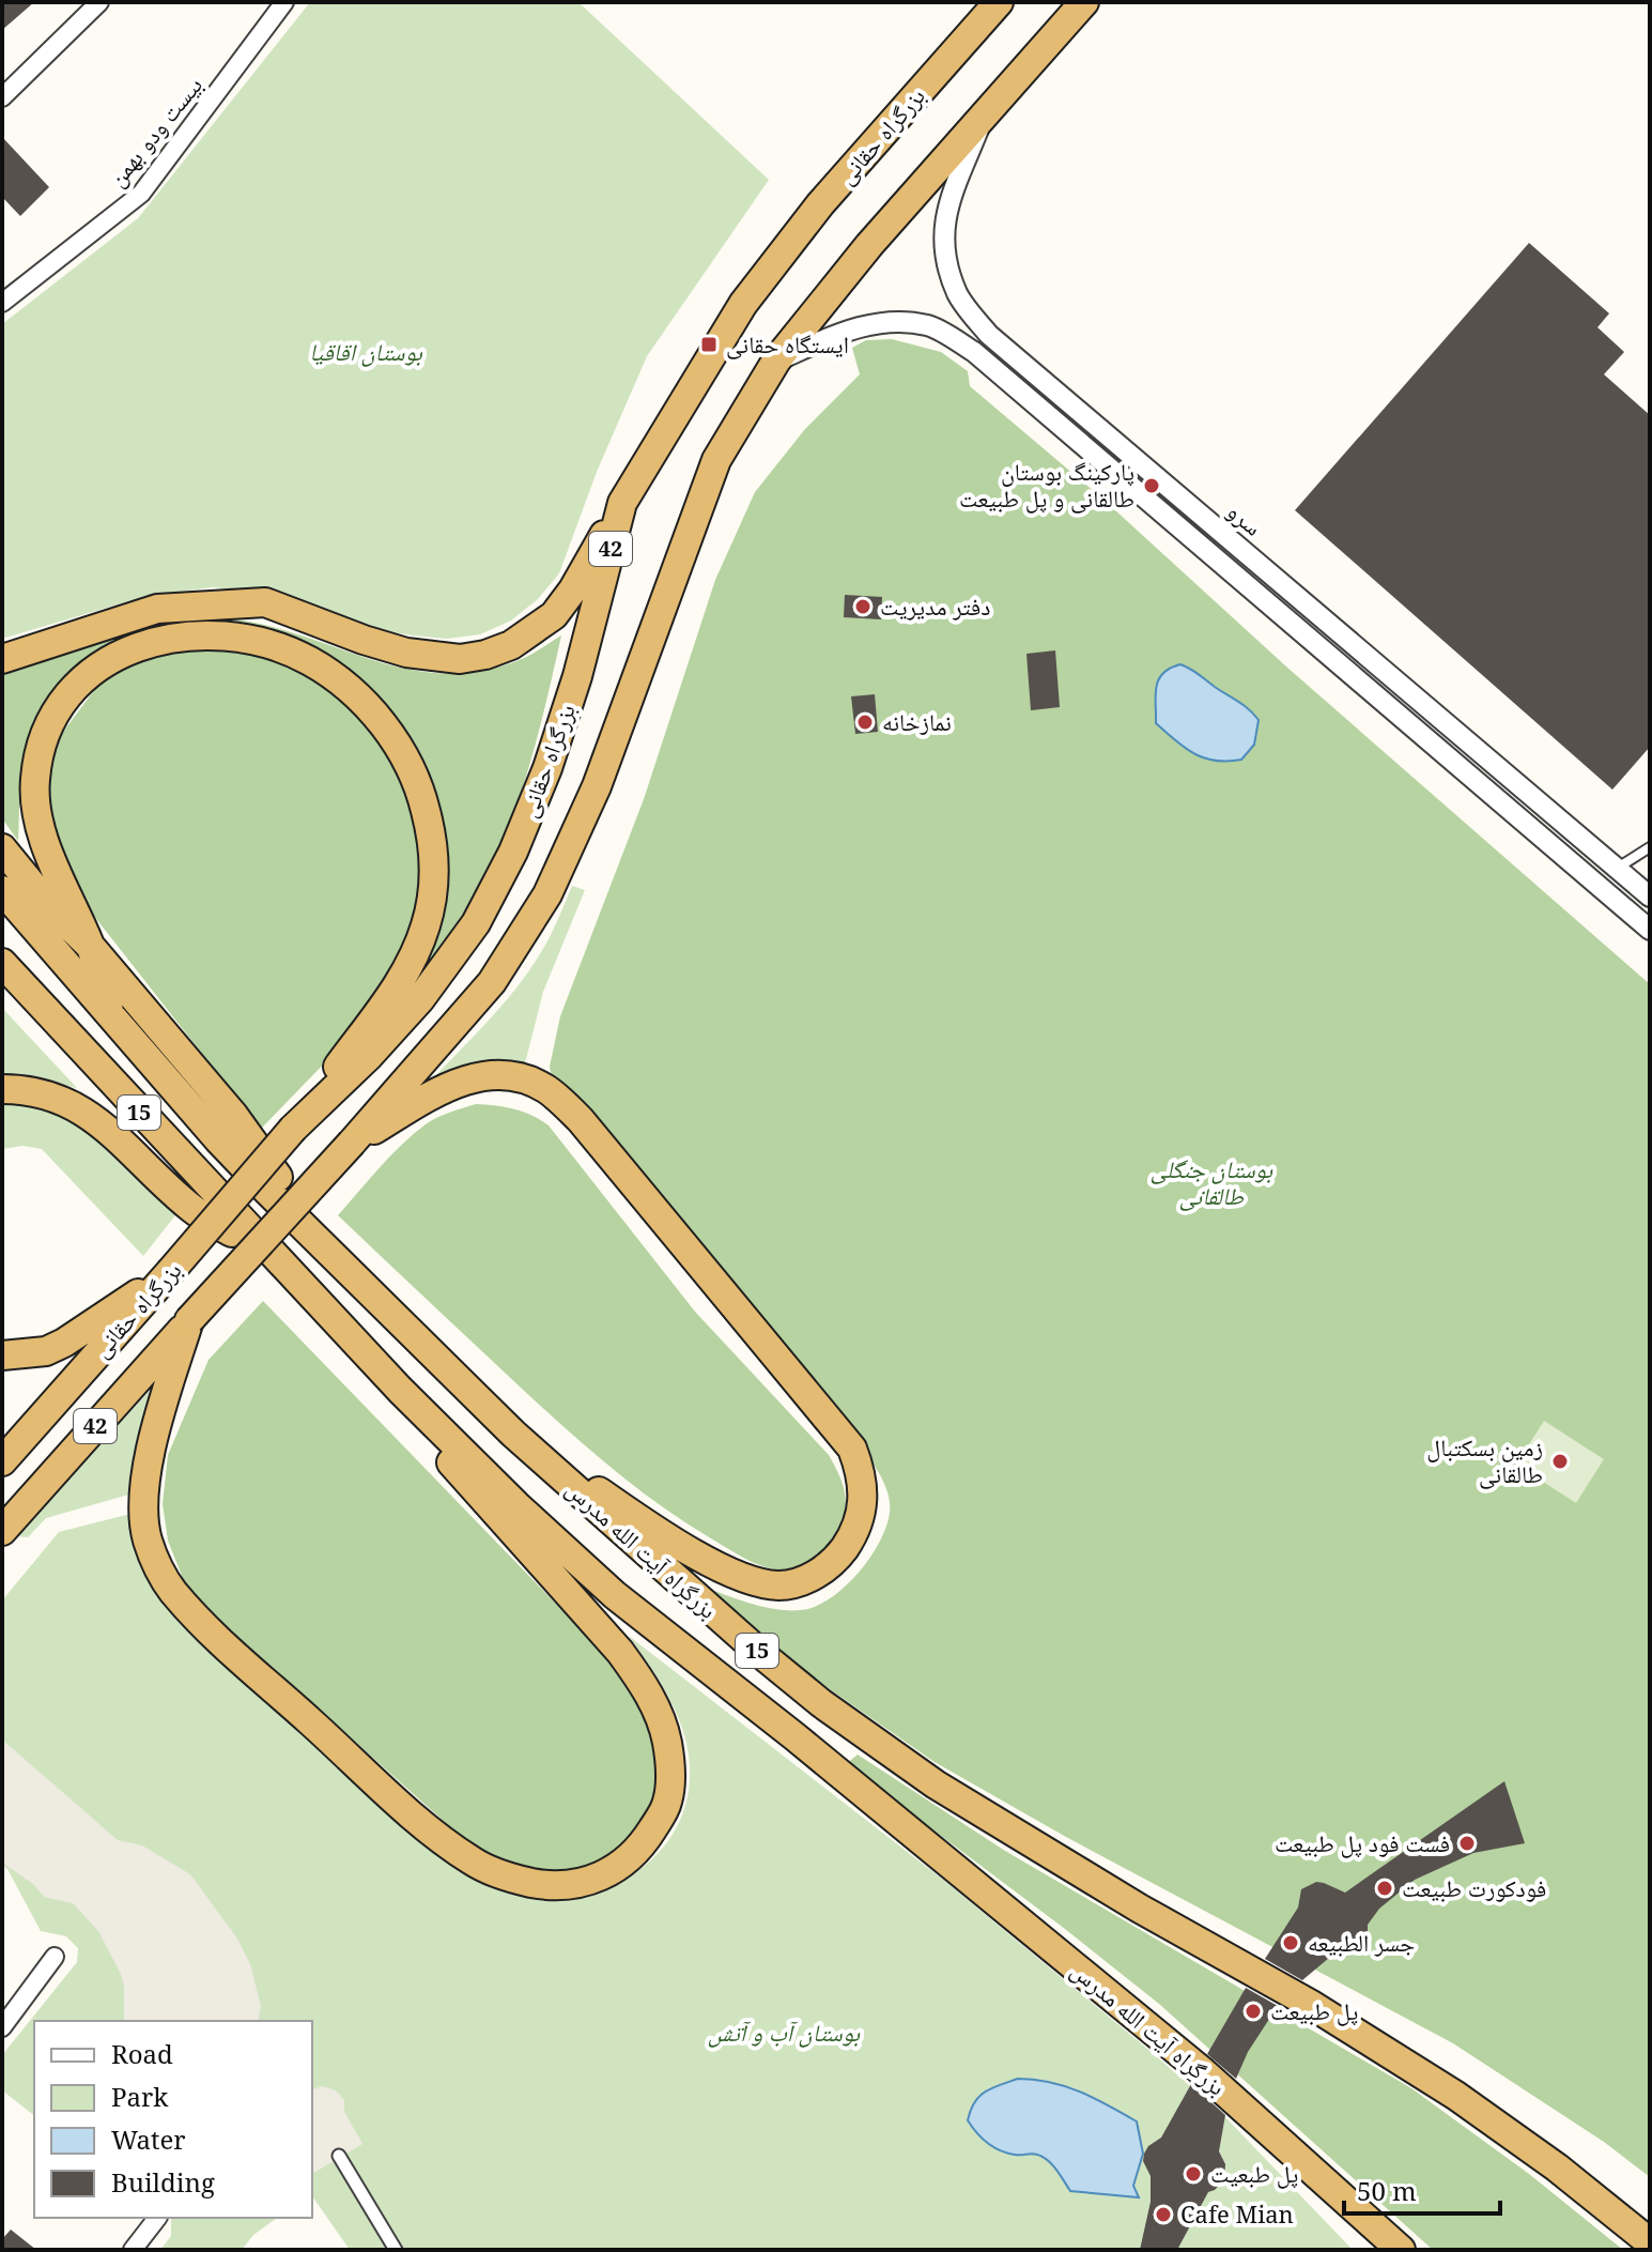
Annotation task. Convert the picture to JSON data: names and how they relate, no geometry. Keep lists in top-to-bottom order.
{
  "streets": {
    "highway": [
      "بزرگراه حقانی",
      "42",
      "15",
      "بزرگراه آیت الله مدرس"
    ],
    "street": ["بیست ودو بهمن", "سرو"]
  },
  "crossings": [
    ["بزرگراه حقانی", "سرو"],
    ["بزرگراه حقانی", "42"],
    ["سرو", "42"]
  ],
  "parks": ["بوستان اقاقیا", "بوستان جنگلی طالقانی", "بوستان آب و آتش"],
  "places": {
    "transit": ["ایستگاه حقانی"],
    "other": [
      "پارکینگ بوستان طالقانی و پل طبیعت",
      "دفتر مدیریت",
      "نمازخانه",
      "زمین بسکتبال طالقانی",
      "فست فود پل طبیعت",
      "فودکورت طبیعت",
      "جسر الطبيعه",
      "پل طبیعت",
      "پل طبعیت",
      "Cafe Mian"
    ]
  },
  "legend": [
    "Road",
    "Park",
    "Water",
    "Building"
  ],
  "scale_bar": "50 m"
}
